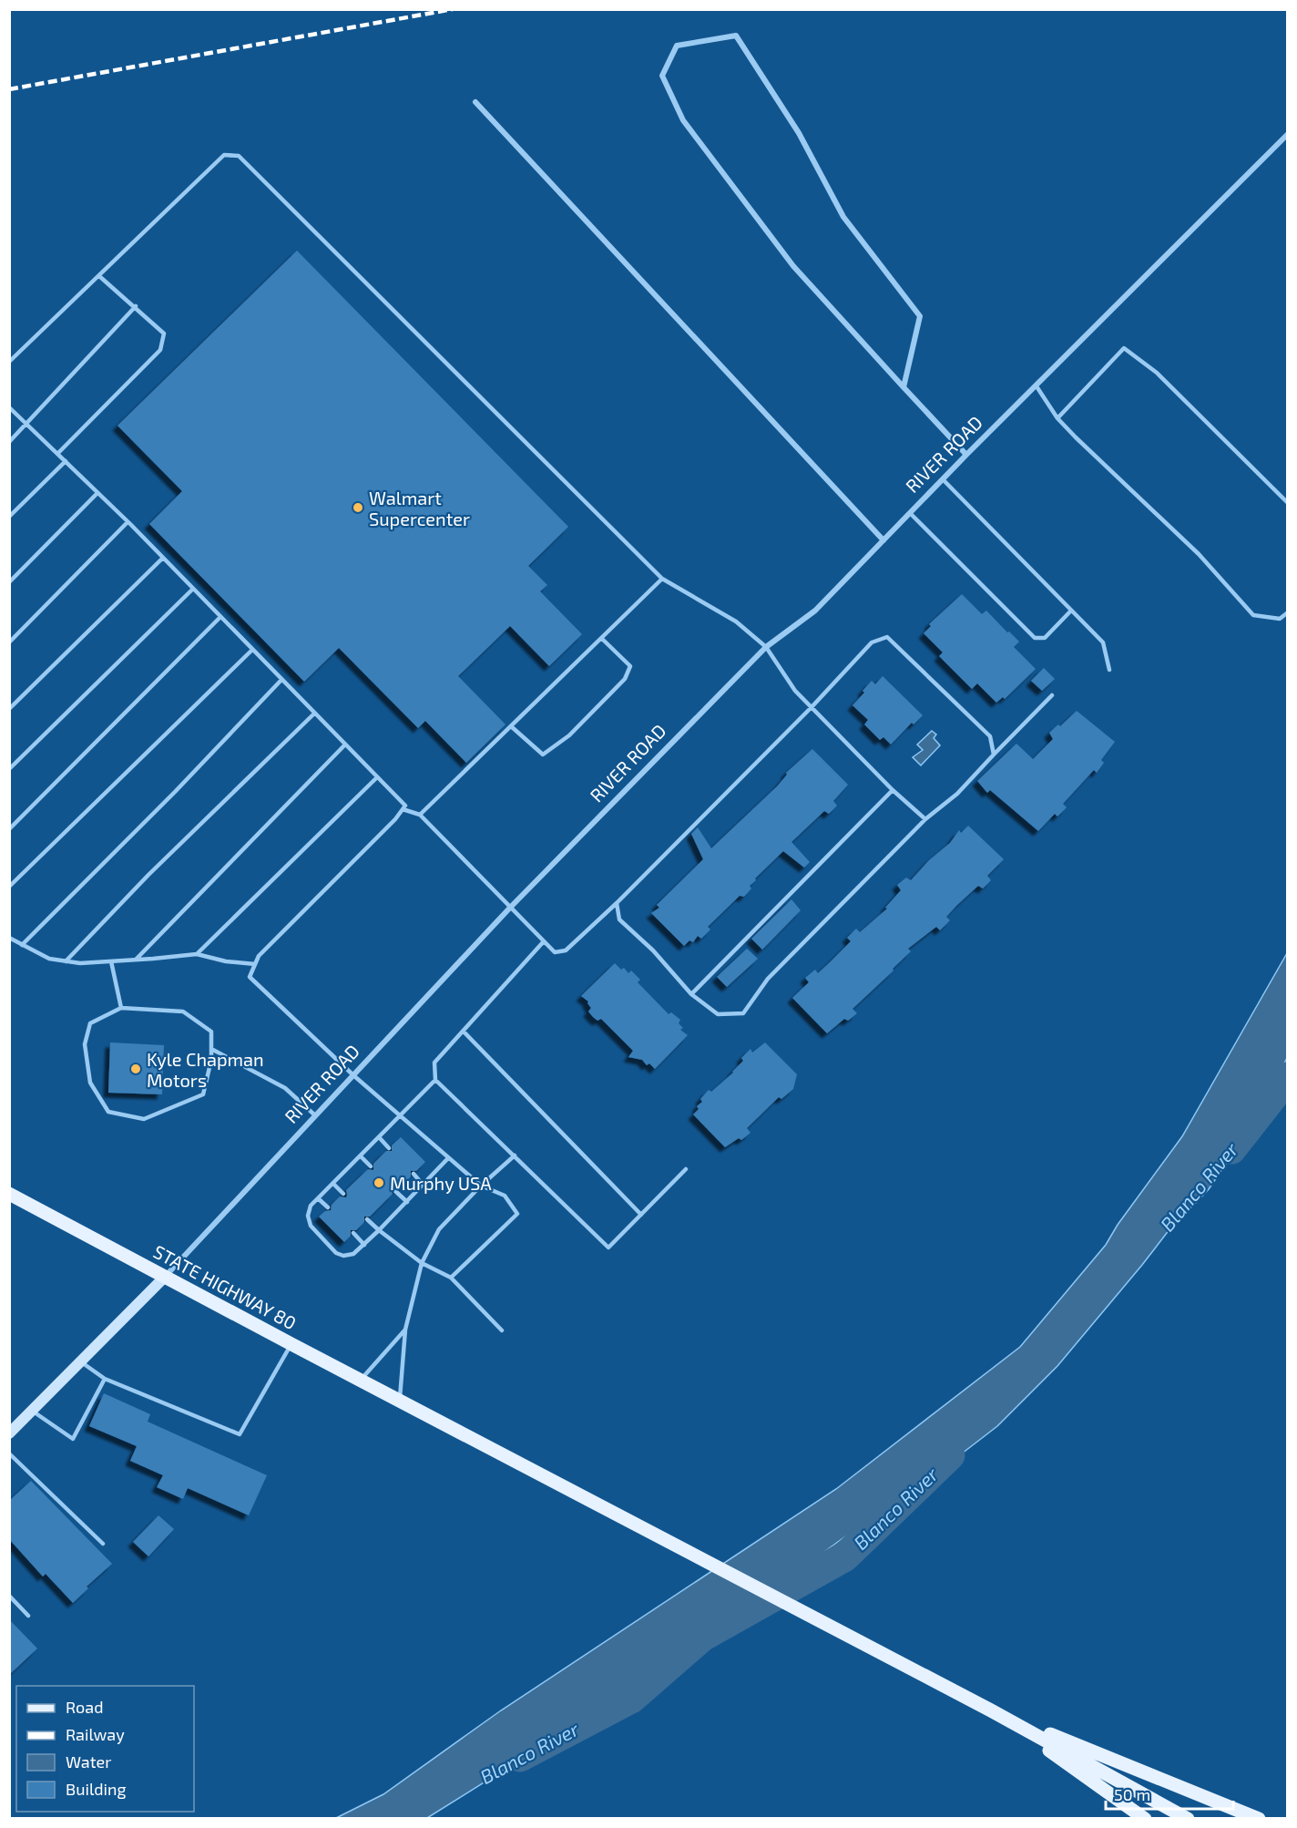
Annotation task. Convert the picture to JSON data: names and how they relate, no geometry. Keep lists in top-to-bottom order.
{
  "streets": {
    "main road": ["STATE HIGHWAY 80"],
    "street": ["RIVER ROAD"]
  },
  "crossings": [
    ["RIVER ROAD", "STATE HIGHWAY 80"]
  ],
  "water": ["Blanco River"],
  "places": ["Walmart Supercenter", "Kyle Chapman Motors", "Murphy USA"],
  "legend": [
    "Road",
    "Railway",
    "Water",
    "Building"
  ],
  "scale_bar": "50 m"
}
